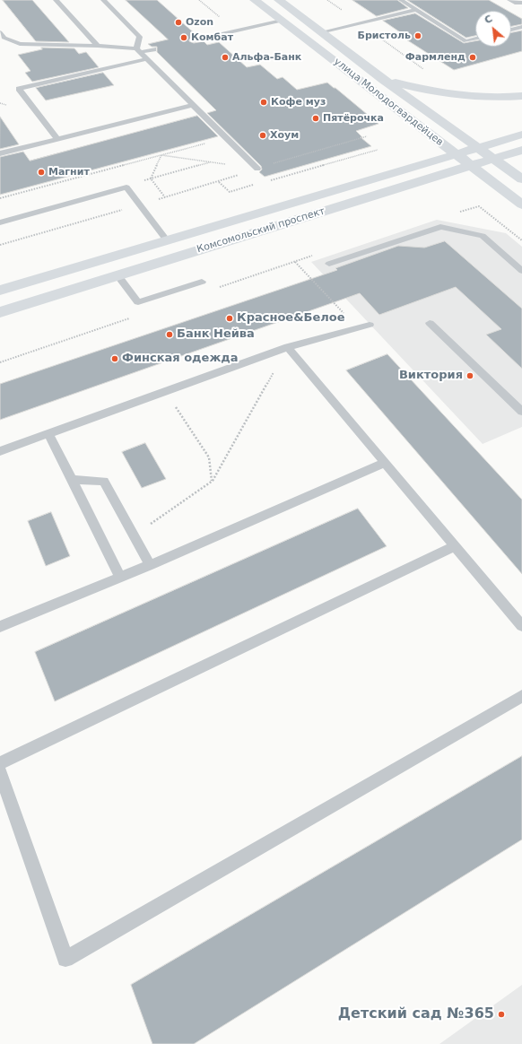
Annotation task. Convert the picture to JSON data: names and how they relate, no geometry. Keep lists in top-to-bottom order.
{
  "streets": {
    "main road": ["улица Молодогвардейцев", "Комсомольский проспект"]
  },
  "crossings": [
    ["улица Молодогвардейцев", "Комсомольский проспект"]
  ],
  "places": [
    "Ozon",
    "Бристоль",
    "Комбат",
    "Альфа-Банк",
    "Фармленд",
    "Кофе муз",
    "Пятёрочка",
    "Хоум",
    "Магнит",
    "Красное&Белое",
    "Банк Нейва",
    "Финская одежда",
    "Виктория",
    "Детский сад №365"
  ],
  "north": "top left"
}
